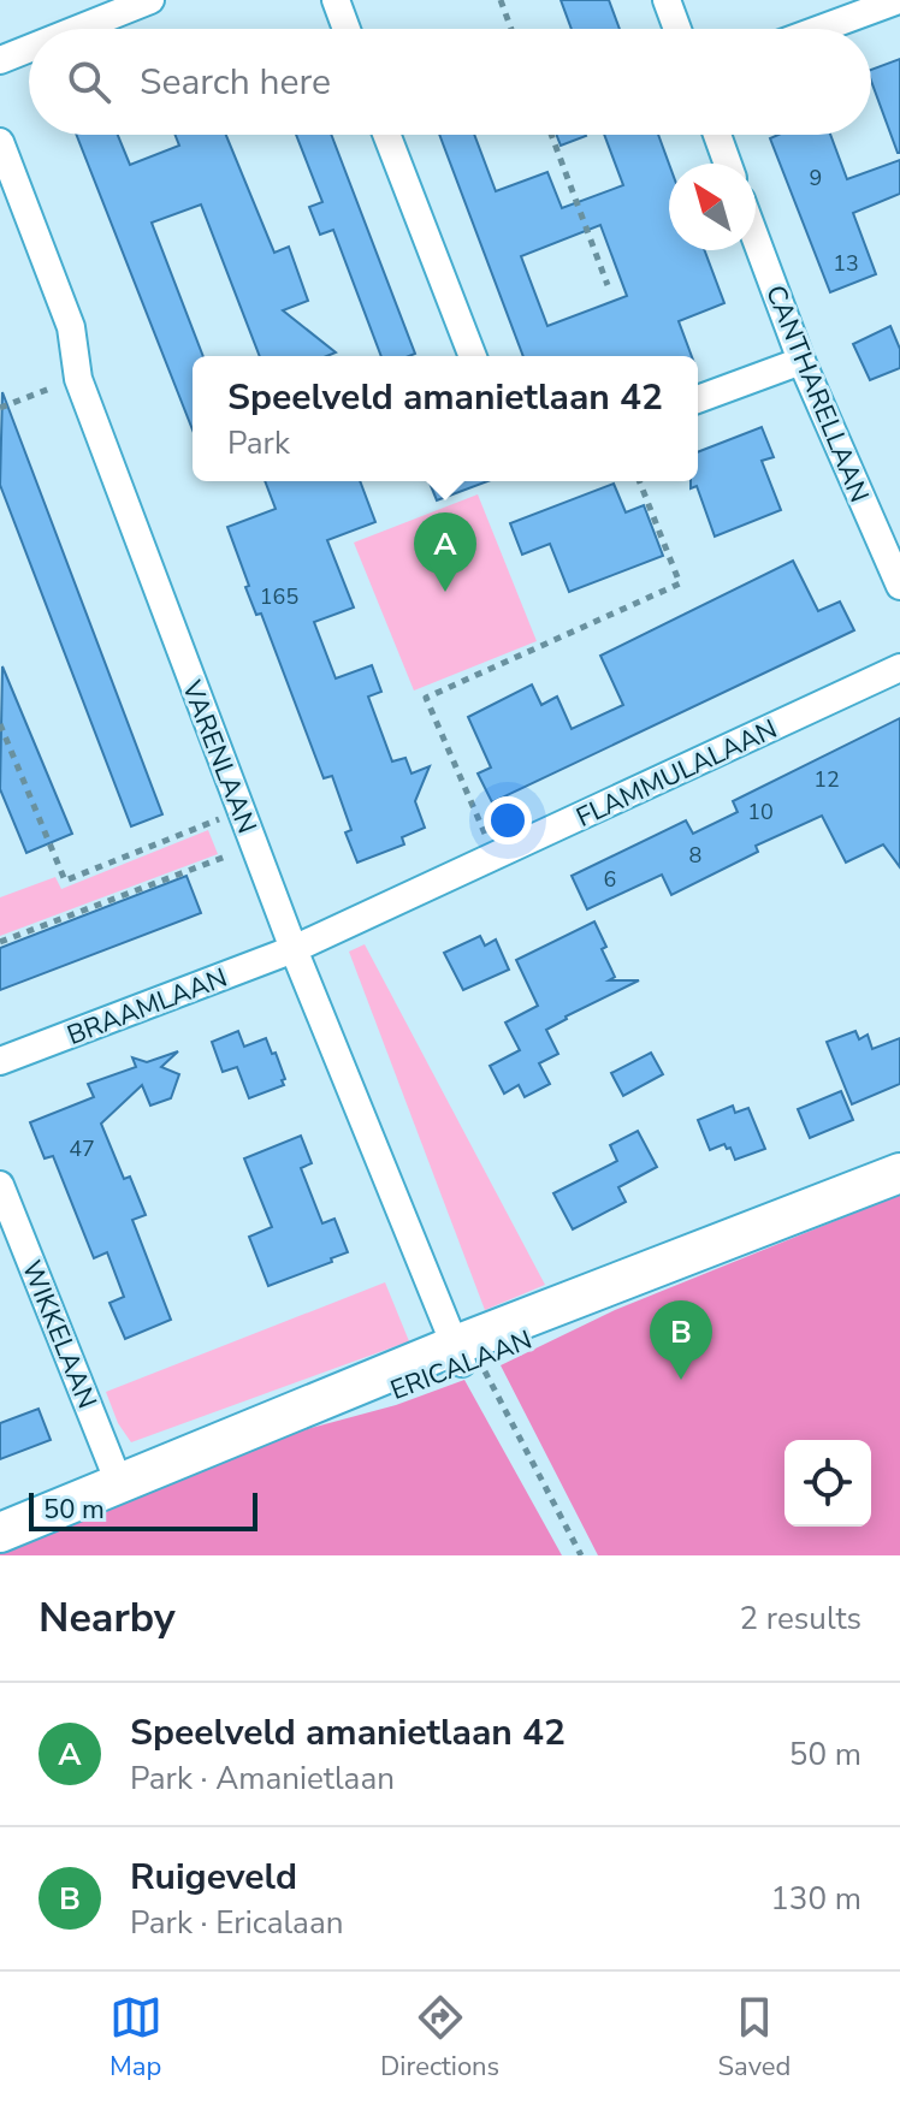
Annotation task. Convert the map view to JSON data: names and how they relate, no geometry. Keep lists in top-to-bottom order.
{
  "streets": {
    "street": [
      "CANTHARELLAAN",
      "VARENLAAN",
      "FLAMMULALAAN",
      "BRAAMLAAN",
      "WIKKELAAN",
      "ERICALAAN"
    ]
  },
  "crossings": [
    ["VARENLAAN", "FLAMMULALAAN"],
    ["VARENLAAN", "BRAAMLAAN"],
    ["VARENLAAN", "ERICALAAN"],
    ["FLAMMULALAAN", "BRAAMLAAN"],
    ["WIKKELAAN", "ERICALAAN"]
  ],
  "house_numbers": [
    "9",
    "13",
    "165",
    "12",
    "10",
    "8",
    "6",
    "47"
  ],
  "scale_bar": "50 m",
  "north": "top left",
  "page": {
    "search": "Search here",
    "popup": ["Speelveld amanietlaan 42", "Park"],
    "pins": ["A", "B"],
    "scale": "50 m",
    "heading": ["Nearby", "2 results"],
    "list": [
      {
        "mark": "A",
        "name": "Speelveld amanietlaan 42",
        "note": "Park · Amanietlaan",
        "value": "50 m"
      },
      {
        "mark": "B",
        "name": "Ruigeveld",
        "note": "Park · Ericalaan",
        "value": "130 m"
      }
    ],
    "nav": ["Map", "Directions", "Saved"]
  }
}
